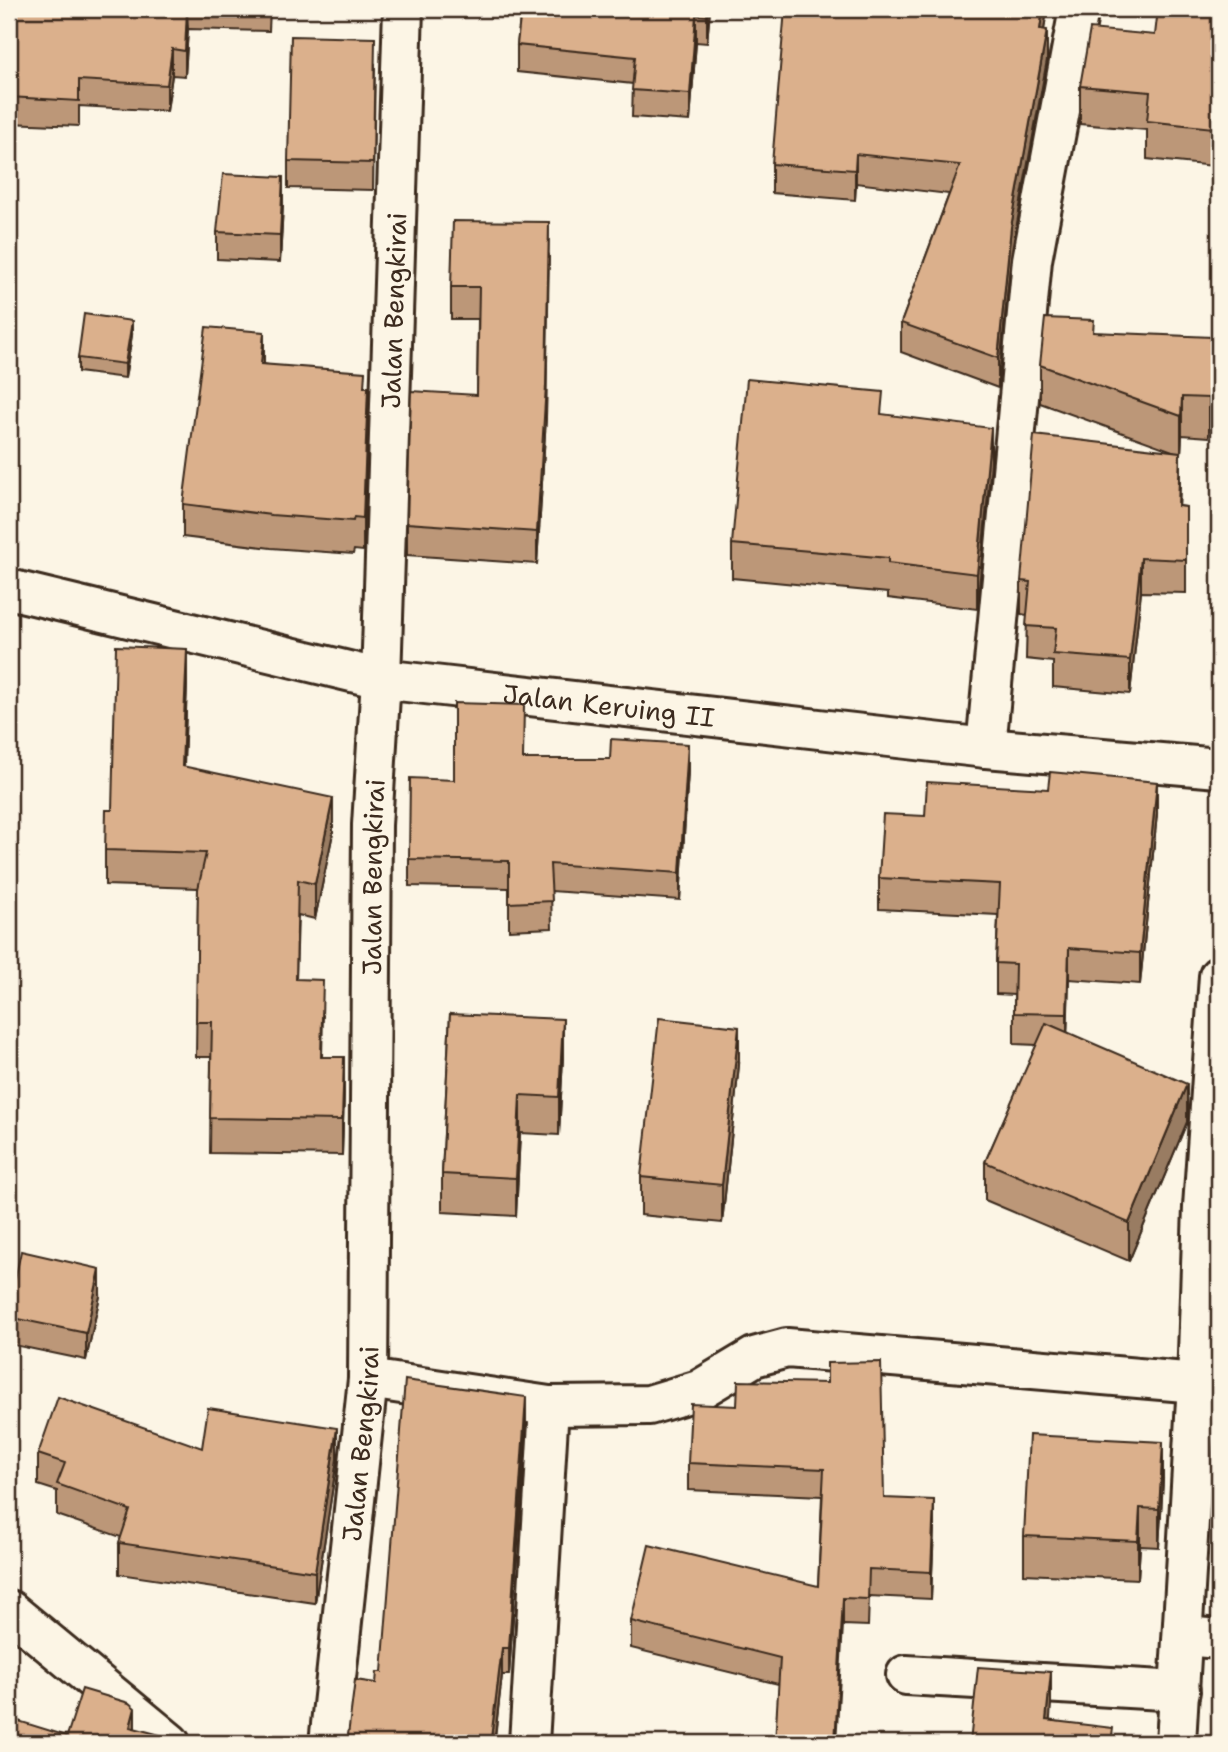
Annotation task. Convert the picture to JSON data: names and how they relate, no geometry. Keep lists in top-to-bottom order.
{
  "streets": {
    "street": ["Jalan Bengkirai", "Jalan Keruing II"]
  },
  "crossings": [
    ["Jalan Bengkirai", "Jalan Keruing II"]
  ]
}
